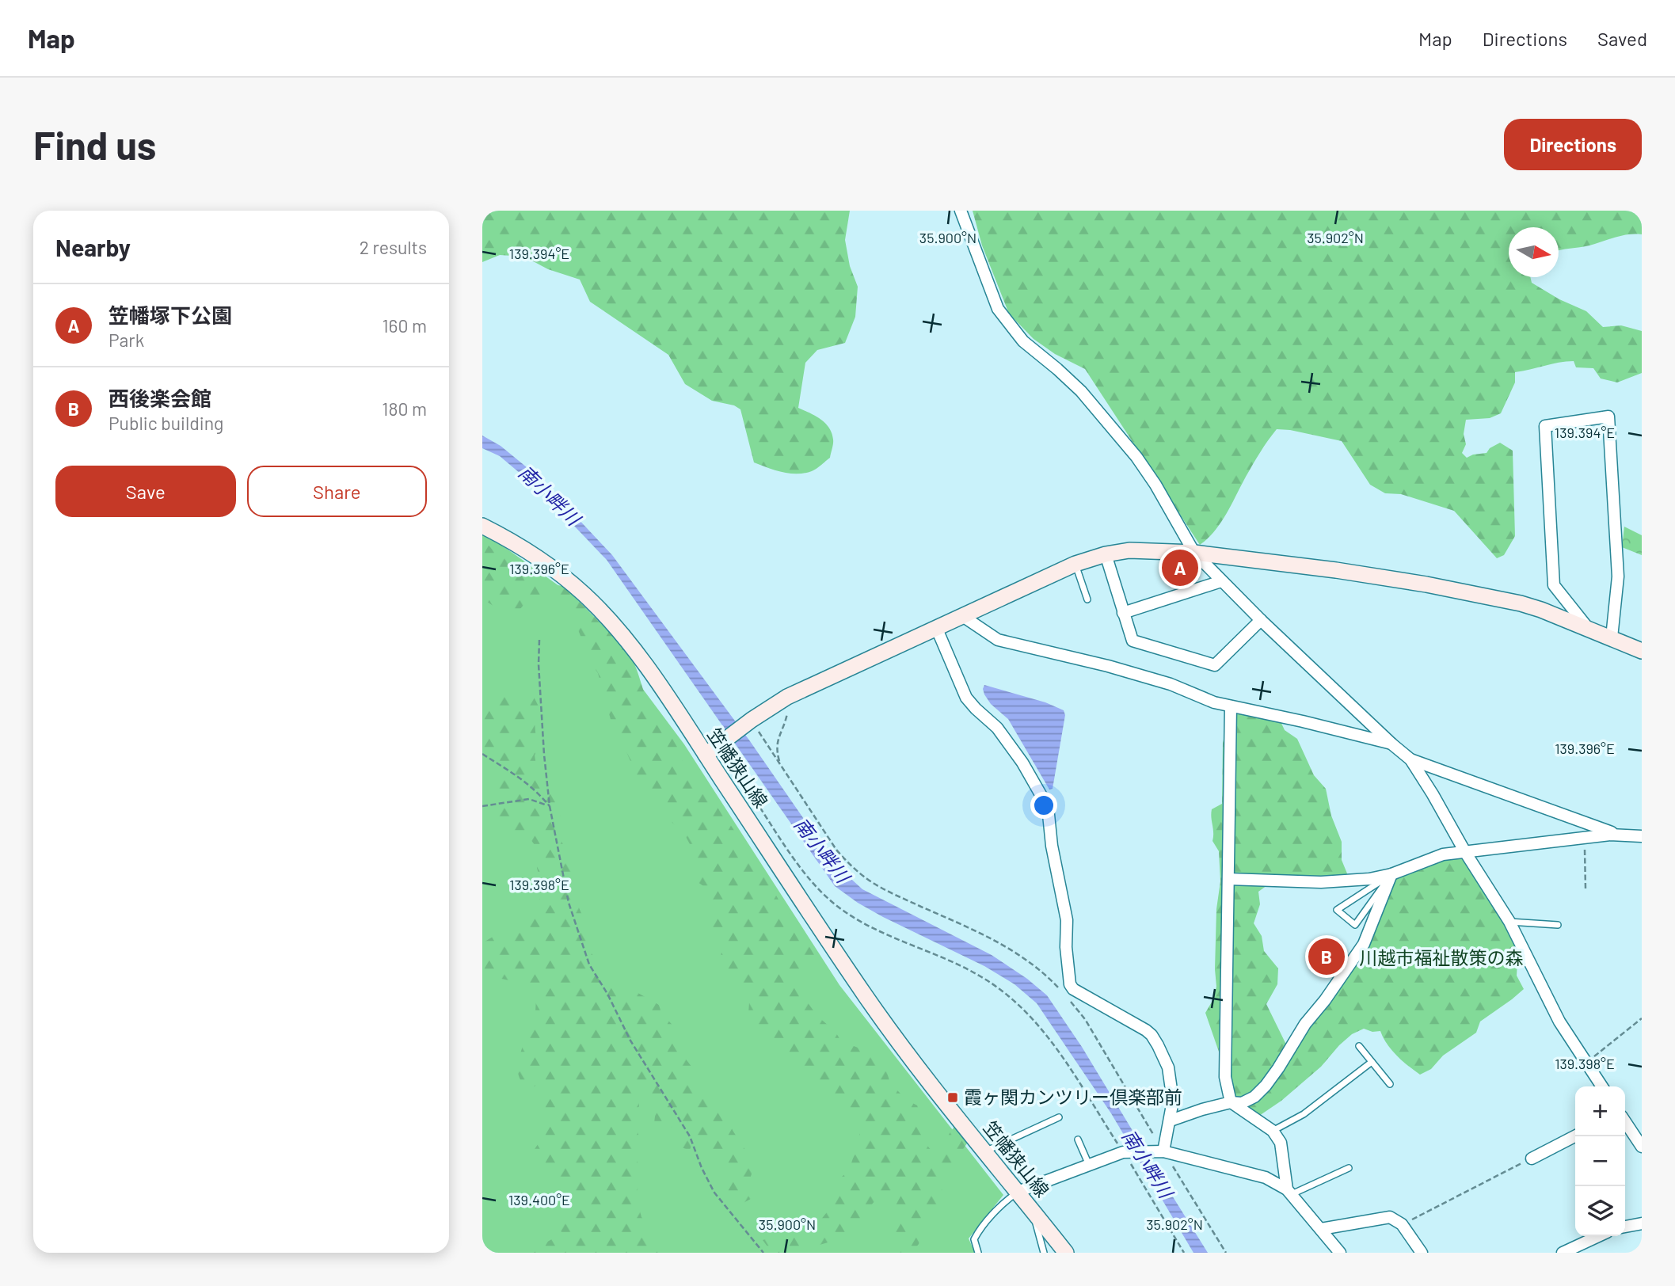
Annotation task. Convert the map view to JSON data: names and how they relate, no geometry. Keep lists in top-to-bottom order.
{
  "streets": {
    "street": ["笠幡狭山線"]
  },
  "water": ["南小畔川"],
  "parks": ["川越市福祉散策の森"],
  "places": {
    "transit": ["霞ヶ関カンツリー倶楽部前"]
  },
  "north": "right",
  "page": {
    "header": "Map",
    "nav": ["Map", "Directions", "Saved"],
    "buttons": [
      "Directions",
      ["Save", "Share"]
    ],
    "title": "Find us",
    "heading": ["Nearby", "2 results"],
    "list": [
      {
        "mark": "A",
        "name": "笠幡塚下公園",
        "note": "Park",
        "value": "160 m"
      },
      {
        "mark": "B",
        "name": "西後楽会館",
        "note": "Public building",
        "value": "180 m"
      }
    ],
    "pins": ["A", "B"],
    "map_buttons": ["+", "−"]
  },
  "coordinates": [
    "35.900°N",
    "35.902°N",
    "139.394°E",
    "139.396°E",
    "139.398°E",
    "139.400°E"
  ]
}
